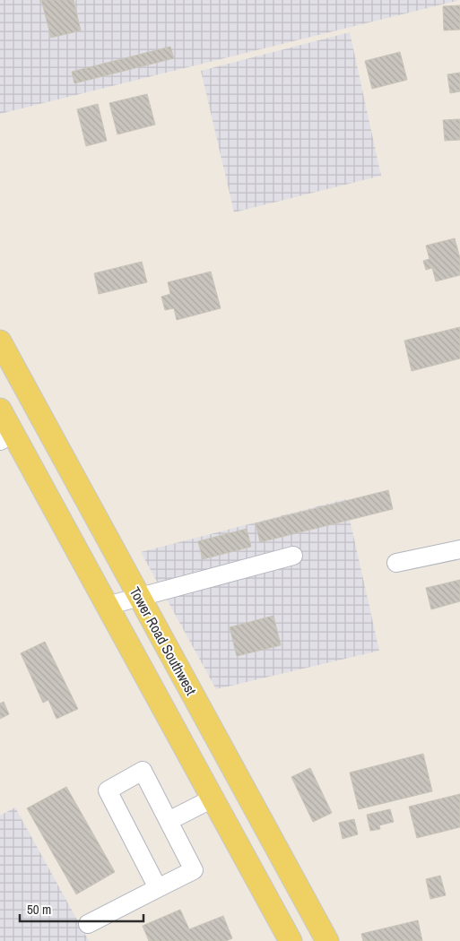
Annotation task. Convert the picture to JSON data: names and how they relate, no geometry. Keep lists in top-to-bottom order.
{
  "streets": {
    "main road": ["Tower Road Southwest"]
  },
  "scale_bar": "50 m"
}
